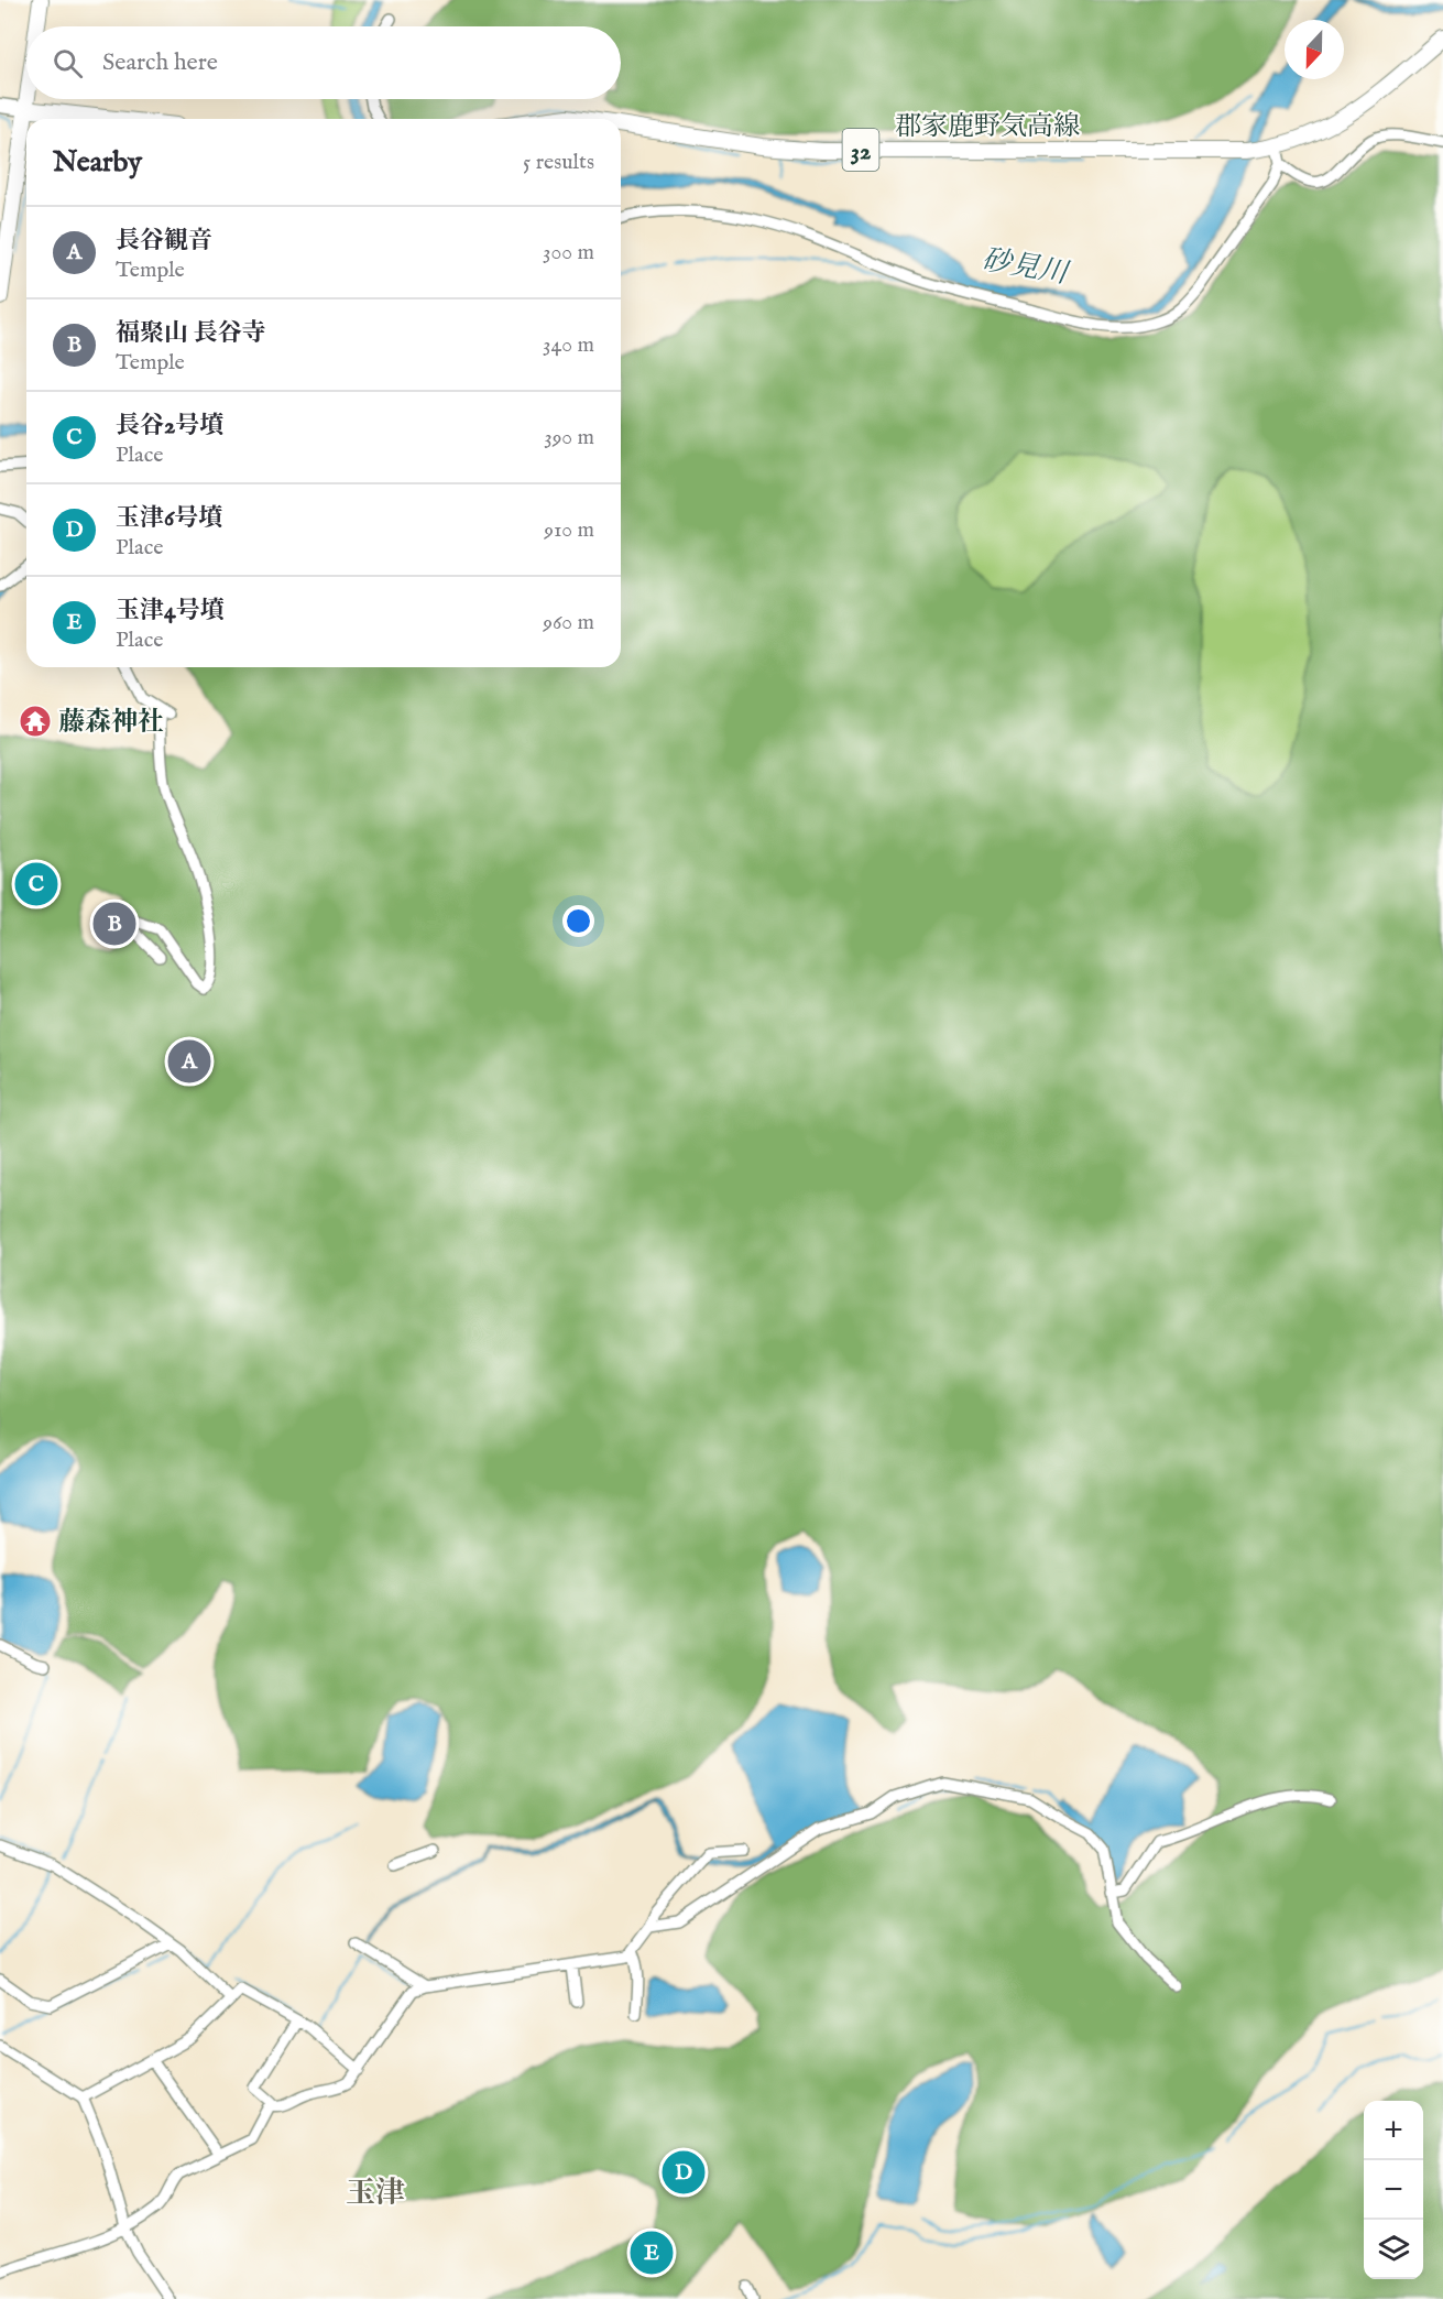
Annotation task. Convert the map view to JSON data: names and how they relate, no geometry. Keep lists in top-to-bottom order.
{
  "streets": {
    "main road": ["郡家鹿野気高線", "32"]
  },
  "districts": ["玉津"],
  "water": ["砂見川"],
  "places": {
    "temple": ["藤森神社"]
  },
  "north": "bottom",
  "page": {
    "search": "Search here",
    "heading": ["Nearby", "5 results"],
    "list": [
      {
        "mark": "A",
        "name": "長谷観音",
        "note": "Temple",
        "value": "300 m"
      },
      {
        "mark": "B",
        "name": "福聚山 長谷寺",
        "note": "Temple",
        "value": "340 m"
      },
      {
        "mark": "C",
        "name": "長谷2号墳",
        "note": "Place",
        "value": "390 m"
      },
      {
        "mark": "D",
        "name": "玉津6号墳",
        "note": "Place",
        "value": "910 m"
      },
      {
        "mark": "E",
        "name": "玉津4号墳",
        "note": "Place",
        "value": "960 m"
      }
    ],
    "pins": [
      "C",
      "B",
      "A",
      "D",
      "E"
    ],
    "map_buttons": ["+", "−"]
  }
}
